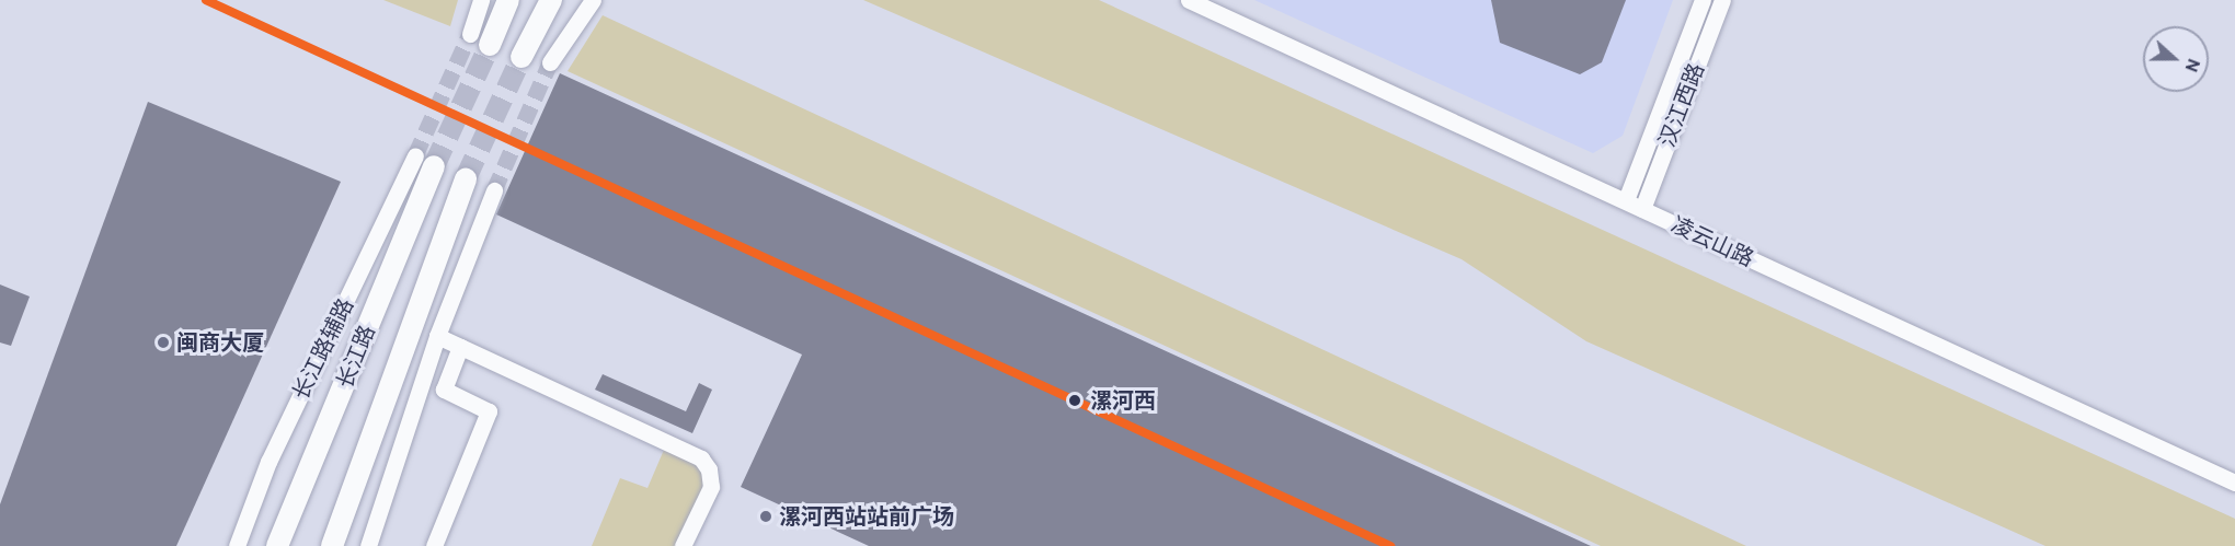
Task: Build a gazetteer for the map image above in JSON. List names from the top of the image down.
{
  "streets": {
    "main road": ["长江路"],
    "street": ["汉江西路", "凌云山路", "长江路辅路"]
  },
  "crossings": [
    ["汉江西路", "凌云山路"]
  ],
  "places": ["闽商大厦", "漯河西", "漯河西站站前广场"],
  "north": "right"
}
